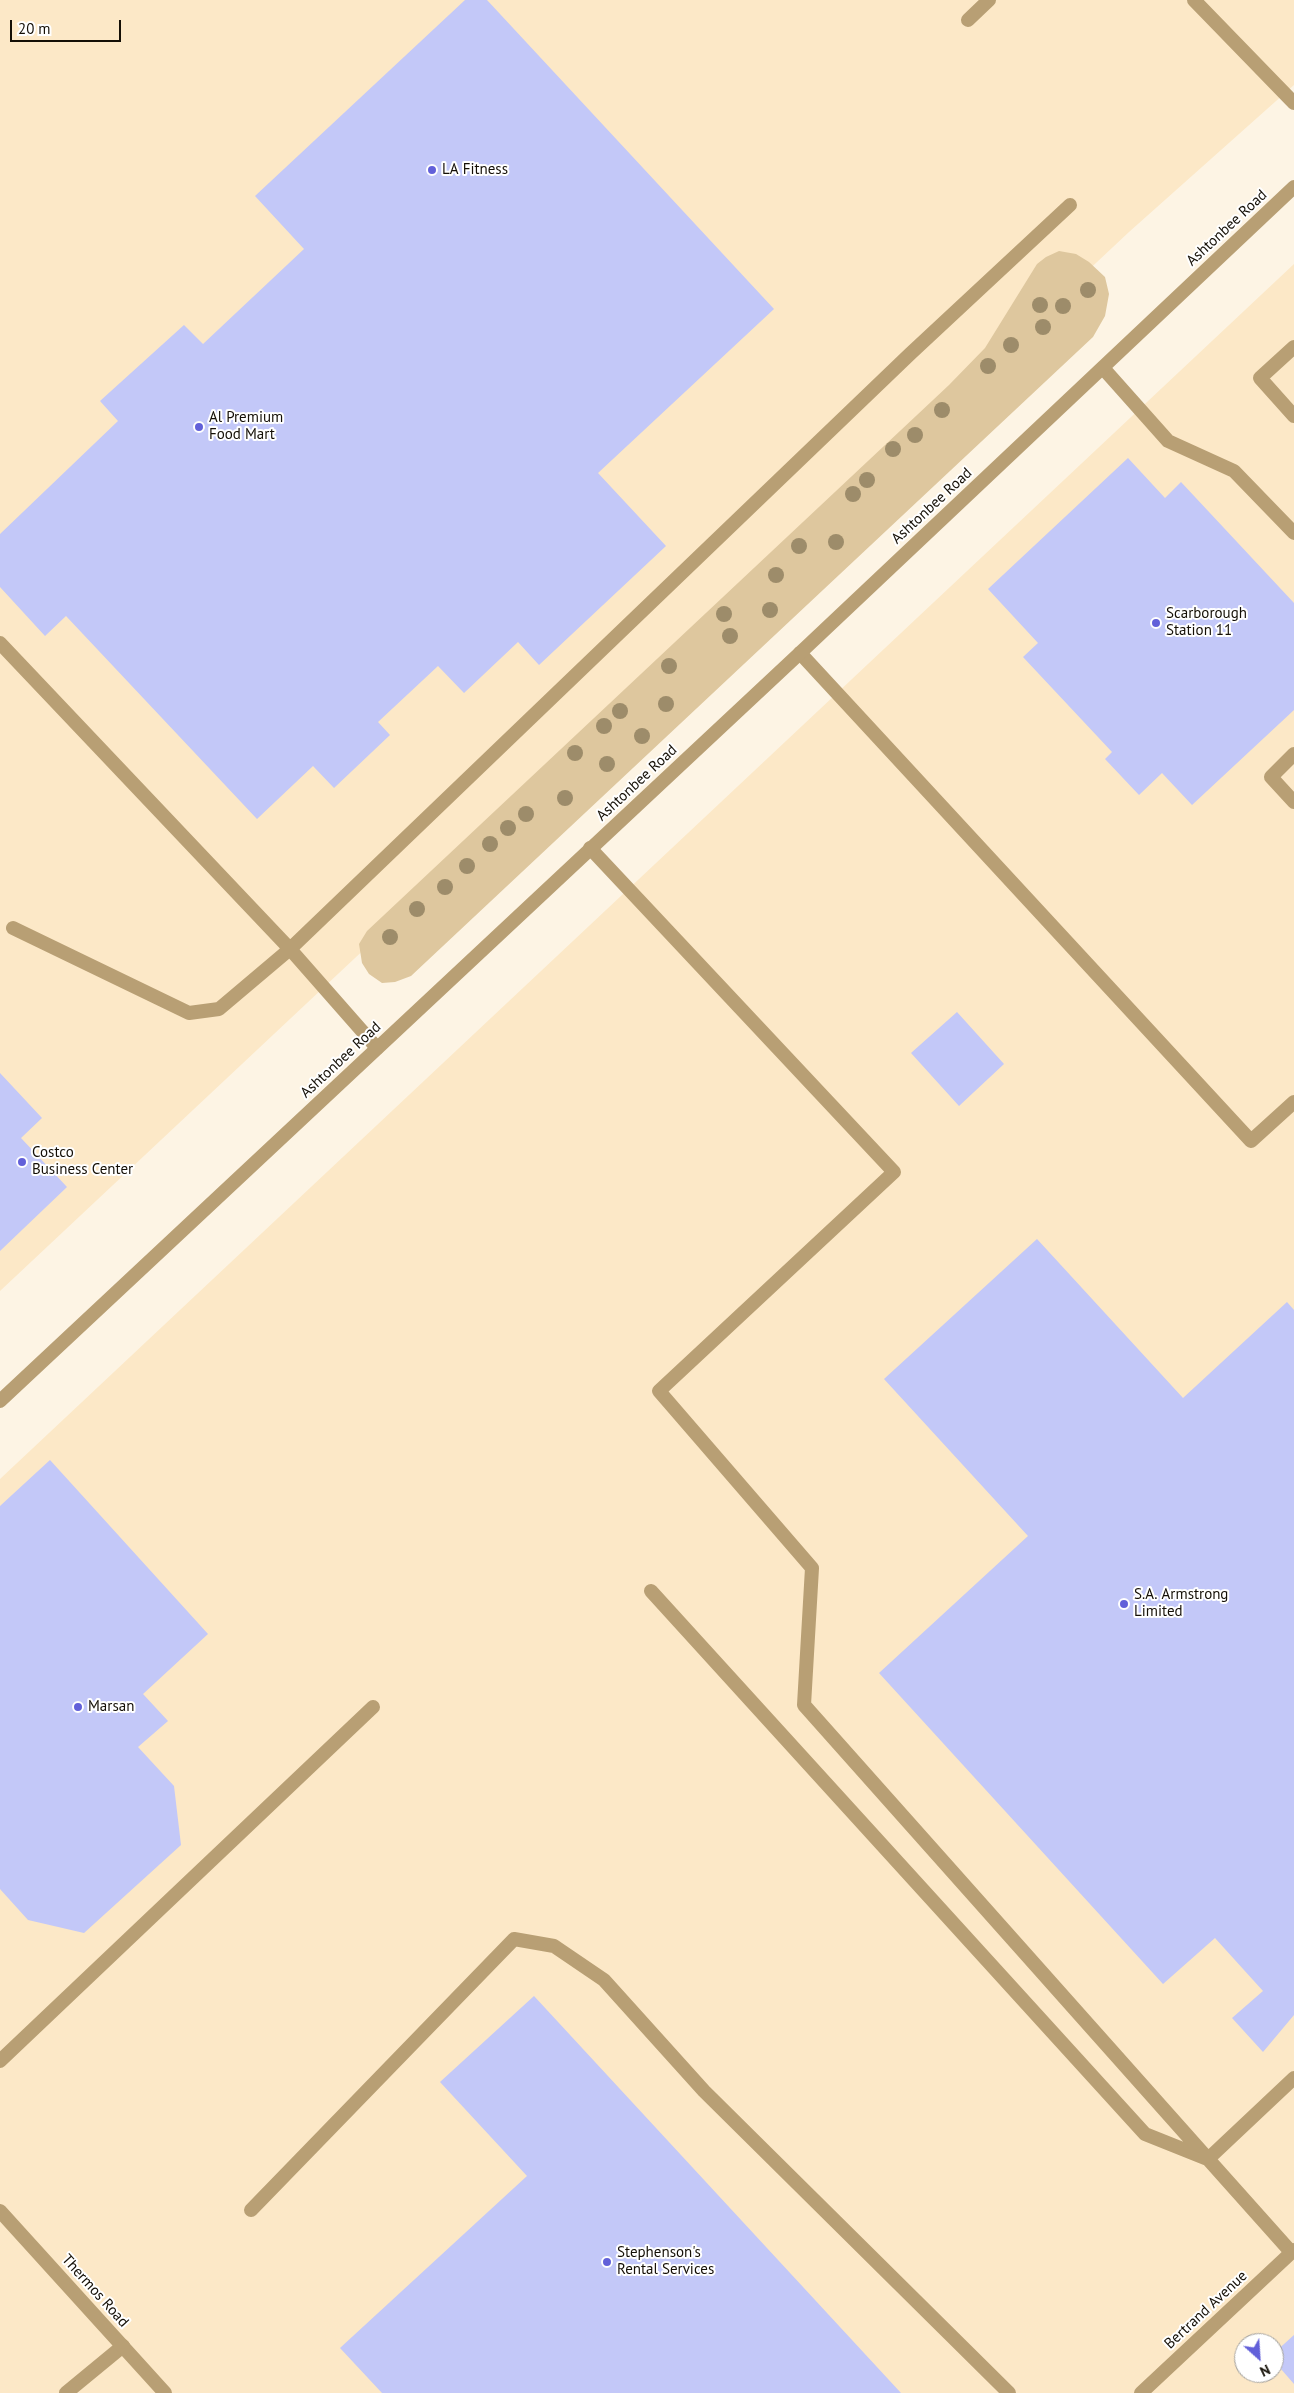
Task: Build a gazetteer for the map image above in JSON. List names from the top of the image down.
{
  "streets": {
    "street": ["Ashtonbee Road", "Thermos Road", "Bertrand Avenue"]
  },
  "places": [
    "LA Fitness",
    "Al Premium Food Mart",
    "Scarborough Station 11",
    "Costco Business Center",
    "S.A. Armstrong Limited",
    "Marsan",
    "Stephenson's Rental Services"
  ],
  "scale_bar": "20 m",
  "north": "bottom right"
}
